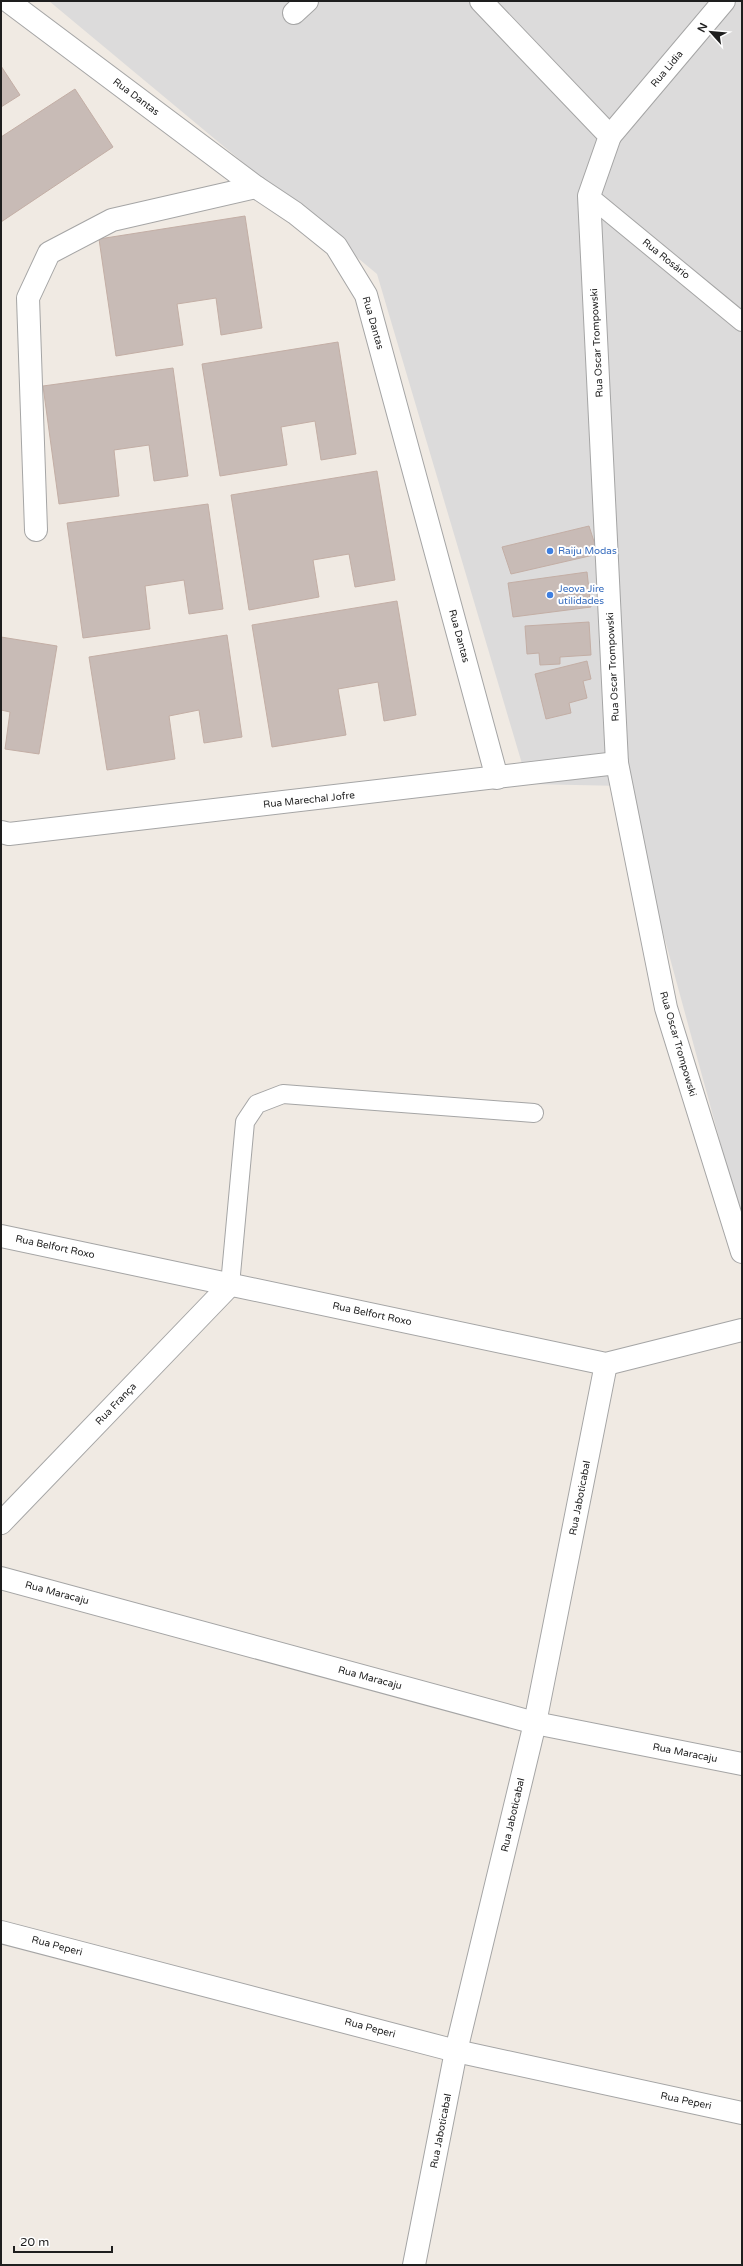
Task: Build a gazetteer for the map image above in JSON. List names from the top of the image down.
{
  "streets": {
    "street": [
      "Rua Lidia",
      "Rua Dantas",
      "Rua Oscar Trompowski",
      "Rua Marechal Jofre",
      "Rua Belfort Roxo",
      "Rua França",
      "Rua Jaboticabal",
      "Rua Maracaju",
      "Rua Peperi"
    ],
    "lane": ["Rua Rosário"]
  },
  "crossings": [
    ["Rua Lidia", "Rua Oscar Trompowski"],
    ["Rua Dantas", "Rua Marechal Jofre"],
    ["Rua Rosário", "Rua Oscar Trompowski"],
    ["Rua Oscar Trompowski", "Rua Marechal Jofre"],
    ["Rua Belfort Roxo", "Rua França"],
    ["Rua Belfort Roxo", "Rua Jaboticabal"],
    ["Rua Jaboticabal", "Rua Maracaju"],
    ["Rua Jaboticabal", "Rua Peperi"]
  ],
  "places": ["Raiju Modas", "Jeova Jire utilidades"],
  "scale_bar": "20 m",
  "north": "top left"
}
